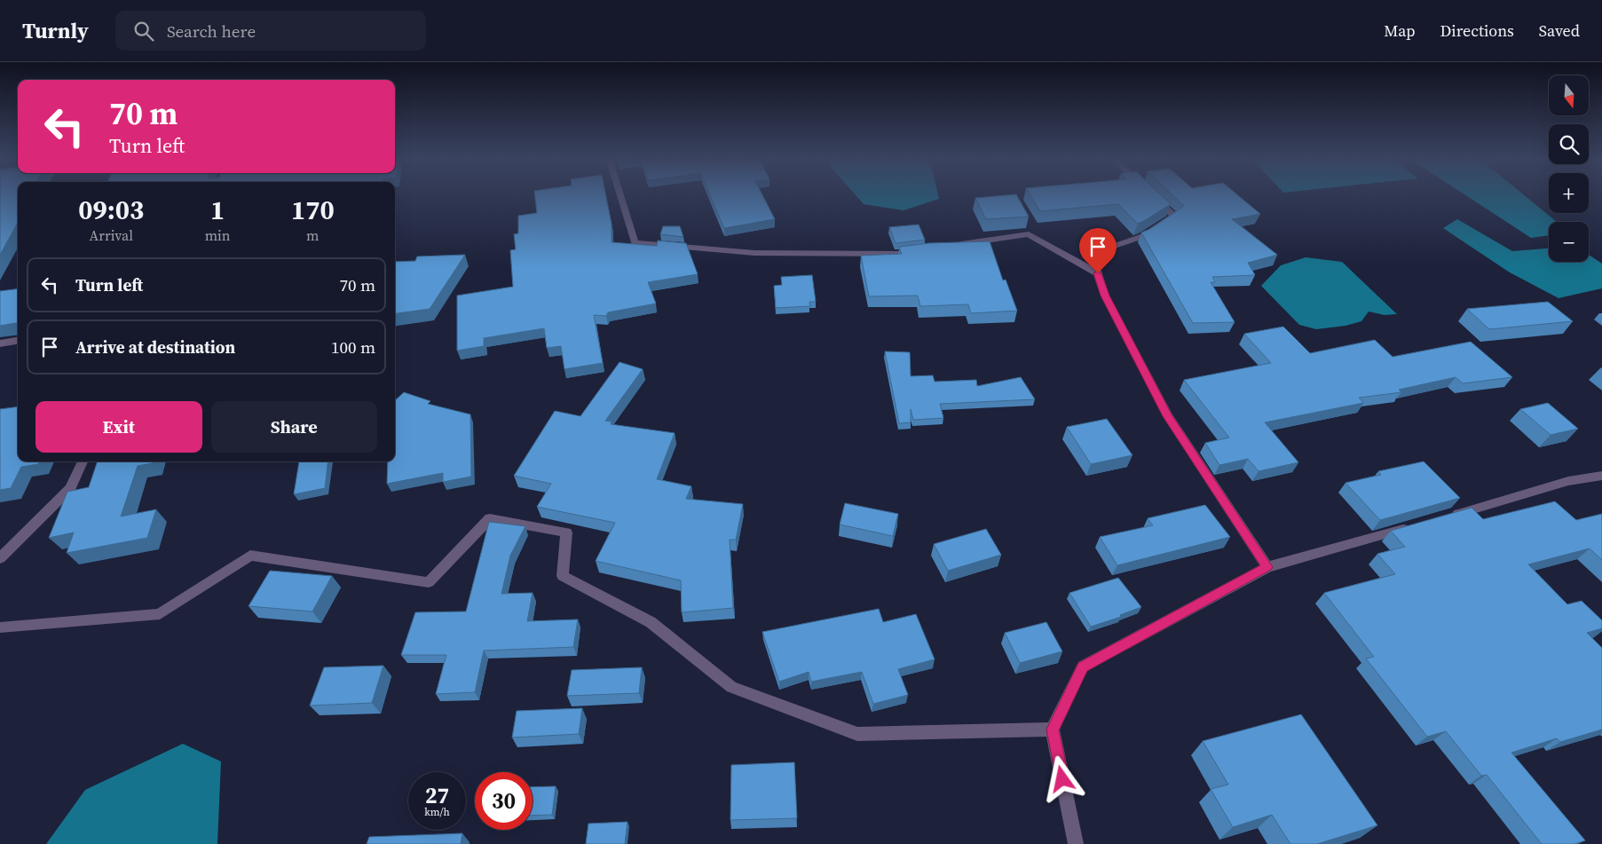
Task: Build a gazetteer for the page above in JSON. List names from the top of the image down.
{
  "north": "bottom",
  "page": {
    "header": "Turnly",
    "search": "Search here",
    "nav": ["Map", "Directions", "Saved"],
    "map_buttons": ["+", "−"],
    "turn": ["70 m", "Turn left"],
    "eta": [
      "09:03",
      "Arrival",
      "1",
      "min",
      "170",
      "m"
    ],
    "list": [
      {
        "name": "Turn left",
        "value": "70 m"
      },
      {
        "name": "Arrive at destination",
        "value": "100 m"
      }
    ],
    "buttons": ["Exit", "Share"],
    "speed": "27 km/h",
    "limit": "30"
  }
}
